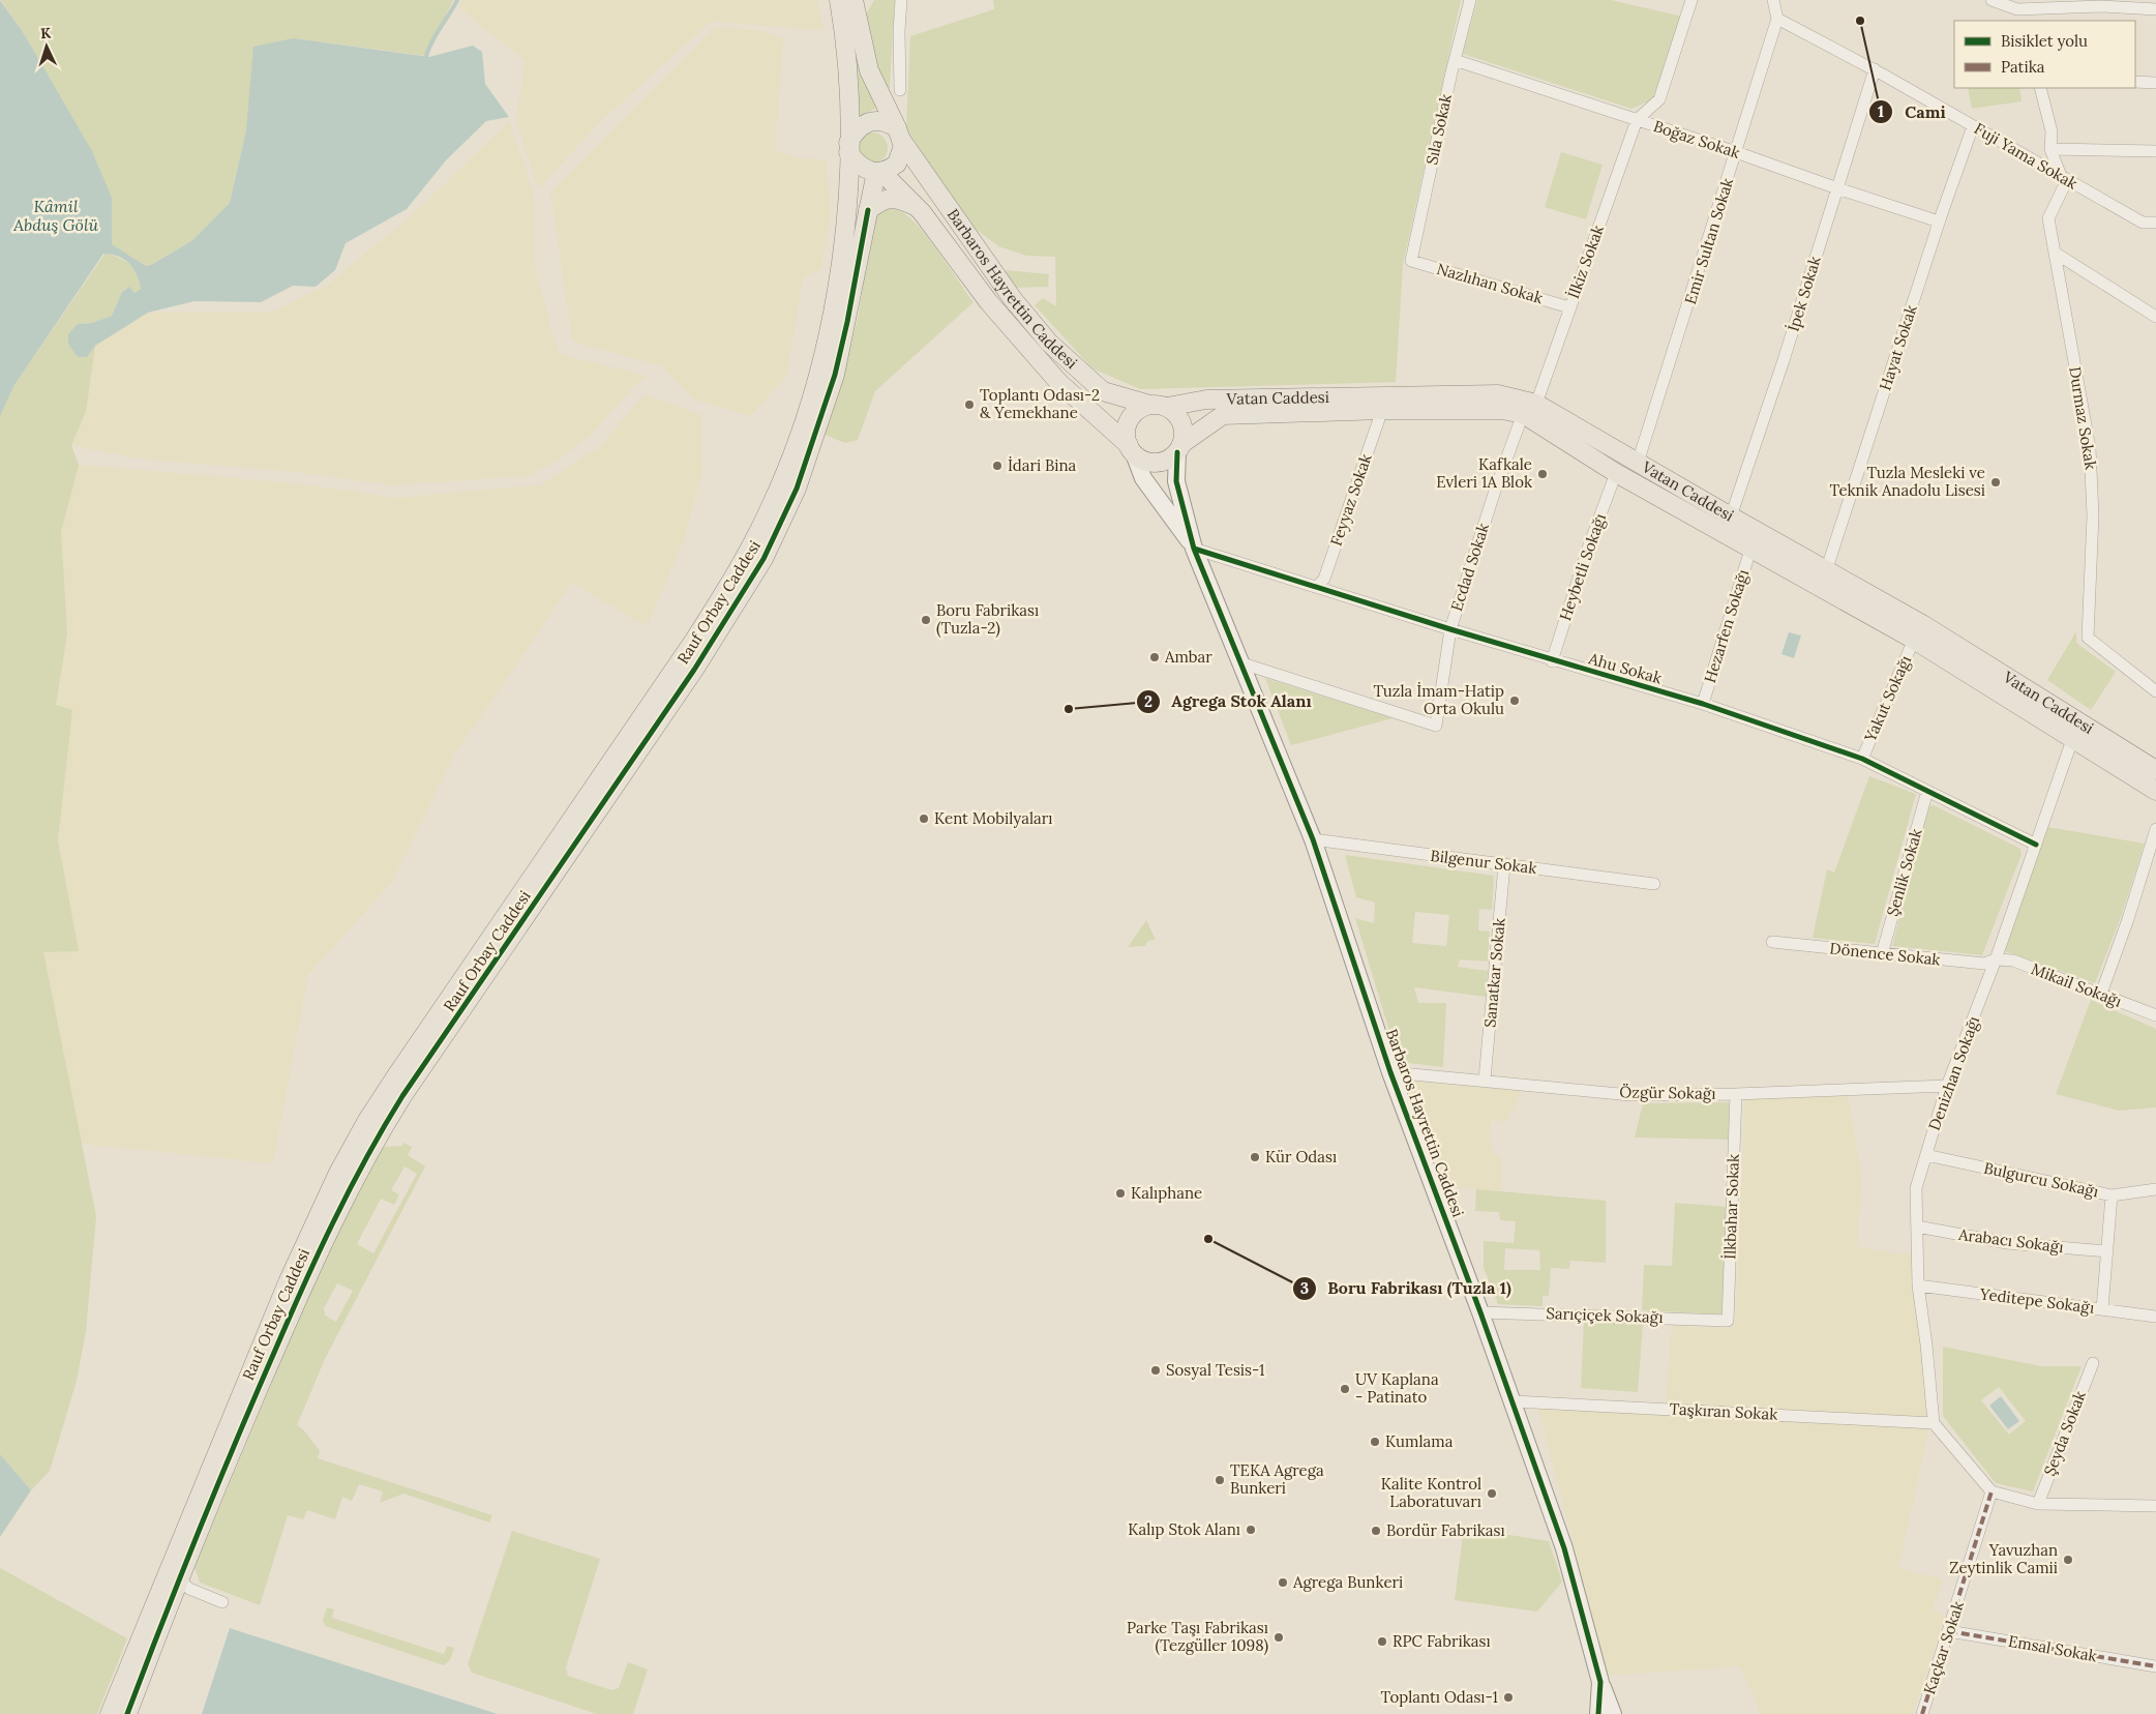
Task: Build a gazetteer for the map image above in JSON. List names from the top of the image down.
{
  "streets": {
    "main road": ["Barbaros Hayrettin Caddesi", "Vatan Caddesi", "Rauf Orbay Caddesi"],
    "street": [
      "Sıla Sokak",
      "Boğaz Sokak",
      "Fuji Yama Sokak",
      "Emir Sultan Sokak",
      "İlkiz Sokak",
      "Nazlıhan Sokak",
      "İpek Sokak",
      "Hayat Sokak",
      "Durmaz Sokak",
      "Feyyaz Sokak",
      "Ecdad Sokak",
      "Heybetli Sokağı",
      "Hezarfen Sokağı",
      "Ahu Sokak",
      "Yakut Sokağı",
      "Bilgenur Sokak",
      "Şenlik Sokak",
      "Dönence Sokak",
      "Sanatkar Sokak",
      "Mikail Sokağı",
      "Denizhan Sokağı",
      "Özgür Sokağı",
      "Bulgurcu Sokağı",
      "İlkbahar Sokak",
      "Arabacı Sokağı",
      "Yeditepe Sokağı",
      "Sarıçiçek Sokağı",
      "Taşkıran Sokak",
      "Şeyda Sokak",
      "Kaçkar Sokak",
      "Emsal Sokak"
    ]
  },
  "crossings": [
    ["Sıla Sokak", "Boğaz Sokak"],
    ["Sıla Sokak", "Nazlıhan Sokak"],
    ["Boğaz Sokak", "Emir Sultan Sokak"],
    ["Boğaz Sokak", "İlkiz Sokak"],
    ["Boğaz Sokak", "İpek Sokak"],
    ["Boğaz Sokak", "Hayat Sokak"],
    ["Fuji Yama Sokak", "Emir Sultan Sokak"],
    ["Fuji Yama Sokak", "İpek Sokak"],
    ["Fuji Yama Sokak", "Hayat Sokak"],
    ["Fuji Yama Sokak", "Durmaz Sokak"],
    ["Emir Sultan Sokak", "Vatan Caddesi"],
    ["İlkiz Sokak", "Nazlıhan Sokak"],
    ["İlkiz Sokak", "Vatan Caddesi"],
    ["İlkiz Sokak", "Ecdad Sokak"],
    ["Barbaros Hayrettin Caddesi", "Vatan Caddesi"],
    ["Barbaros Hayrettin Caddesi", "Ecdad Sokak"],
    ["Barbaros Hayrettin Caddesi", "Rauf Orbay Caddesi"],
    ["Barbaros Hayrettin Caddesi", "Ahu Sokak"],
    ["Barbaros Hayrettin Caddesi", "Bilgenur Sokak"],
    ["Barbaros Hayrettin Caddesi", "Özgür Sokağı"],
    ["Barbaros Hayrettin Caddesi", "Sarıçiçek Sokağı"],
    ["Barbaros Hayrettin Caddesi", "Taşkıran Sokak"],
    ["İpek Sokak", "Vatan Caddesi"],
    ["Hayat Sokak", "Vatan Caddesi"],
    ["Vatan Caddesi", "Feyyaz Sokak"],
    ["Vatan Caddesi", "Ecdad Sokak"],
    ["Vatan Caddesi", "Heybetli Sokağı"],
    ["Vatan Caddesi", "Hezarfen Sokağı"],
    ["Vatan Caddesi", "Yakut Sokağı"],
    ["Vatan Caddesi", "Denizhan Sokağı"],
    ["Feyyaz Sokak", "Ahu Sokak"],
    ["Ecdad Sokak", "Ahu Sokak"],
    ["Heybetli Sokağı", "Ahu Sokak"],
    ["Hezarfen Sokağı", "Ahu Sokak"],
    ["Ahu Sokak", "Yakut Sokağı"],
    ["Ahu Sokak", "Şenlik Sokak"],
    ["Ahu Sokak", "Denizhan Sokağı"],
    ["Bilgenur Sokak", "Sanatkar Sokak"],
    ["Şenlik Sokak", "Dönence Sokak"],
    ["Dönence Sokak", "Mikail Sokağı"],
    ["Dönence Sokak", "Denizhan Sokağı"],
    ["Sanatkar Sokak", "Özgür Sokağı"],
    ["Mikail Sokağı", "Denizhan Sokağı"],
    ["Denizhan Sokağı", "Özgür Sokağı"],
    ["Denizhan Sokağı", "Bulgurcu Sokağı"],
    ["Denizhan Sokağı", "Arabacı Sokağı"],
    ["Denizhan Sokağı", "Yeditepe Sokağı"],
    ["Denizhan Sokağı", "Taşkıran Sokak"],
    ["Özgür Sokağı", "İlkbahar Sokak"],
    ["İlkbahar Sokak", "Sarıçiçek Sokağı"],
    ["Kaçkar Sokak", "Emsal Sokak"]
  ],
  "water": ["Kâmil Abduş Gölü"],
  "places": [
    "Cami",
    "Toplantı Odası-2 & Yemekhane",
    "İdari Bina",
    "Kafkale Evleri 1A Blok",
    "Tuzla Mesleki ve Teknik Anadolu Lisesi",
    "Boru Fabrikası (Tuzla-2)",
    "Ambar",
    "Tuzla İmam-Hatip Orta Okulu",
    "Agrega Stok Alanı",
    "Kent Mobilyaları",
    "Kür Odası",
    "Kalıphane",
    "Boru Fabrikası (Tuzla 1)",
    "Sosyal Tesis-1",
    "UV Kaplana - Patinato",
    "Kumlama",
    "TEKA Agrega Bunkeri",
    "Kalite Kontrol Laboratuvarı",
    "Kalıp Stok Alanı",
    "Bordür Fabrikası",
    "Yavuzhan Zeytinlik Camii",
    "Agrega Bunkeri",
    "Parke Taşı Fabrikası (Tezgüller 1098)",
    "RPC Fabrikası",
    "Toplantı Odası-1"
  ],
  "legend": ["Bisiklet yolu", "Patika"],
  "north": "top"
}
